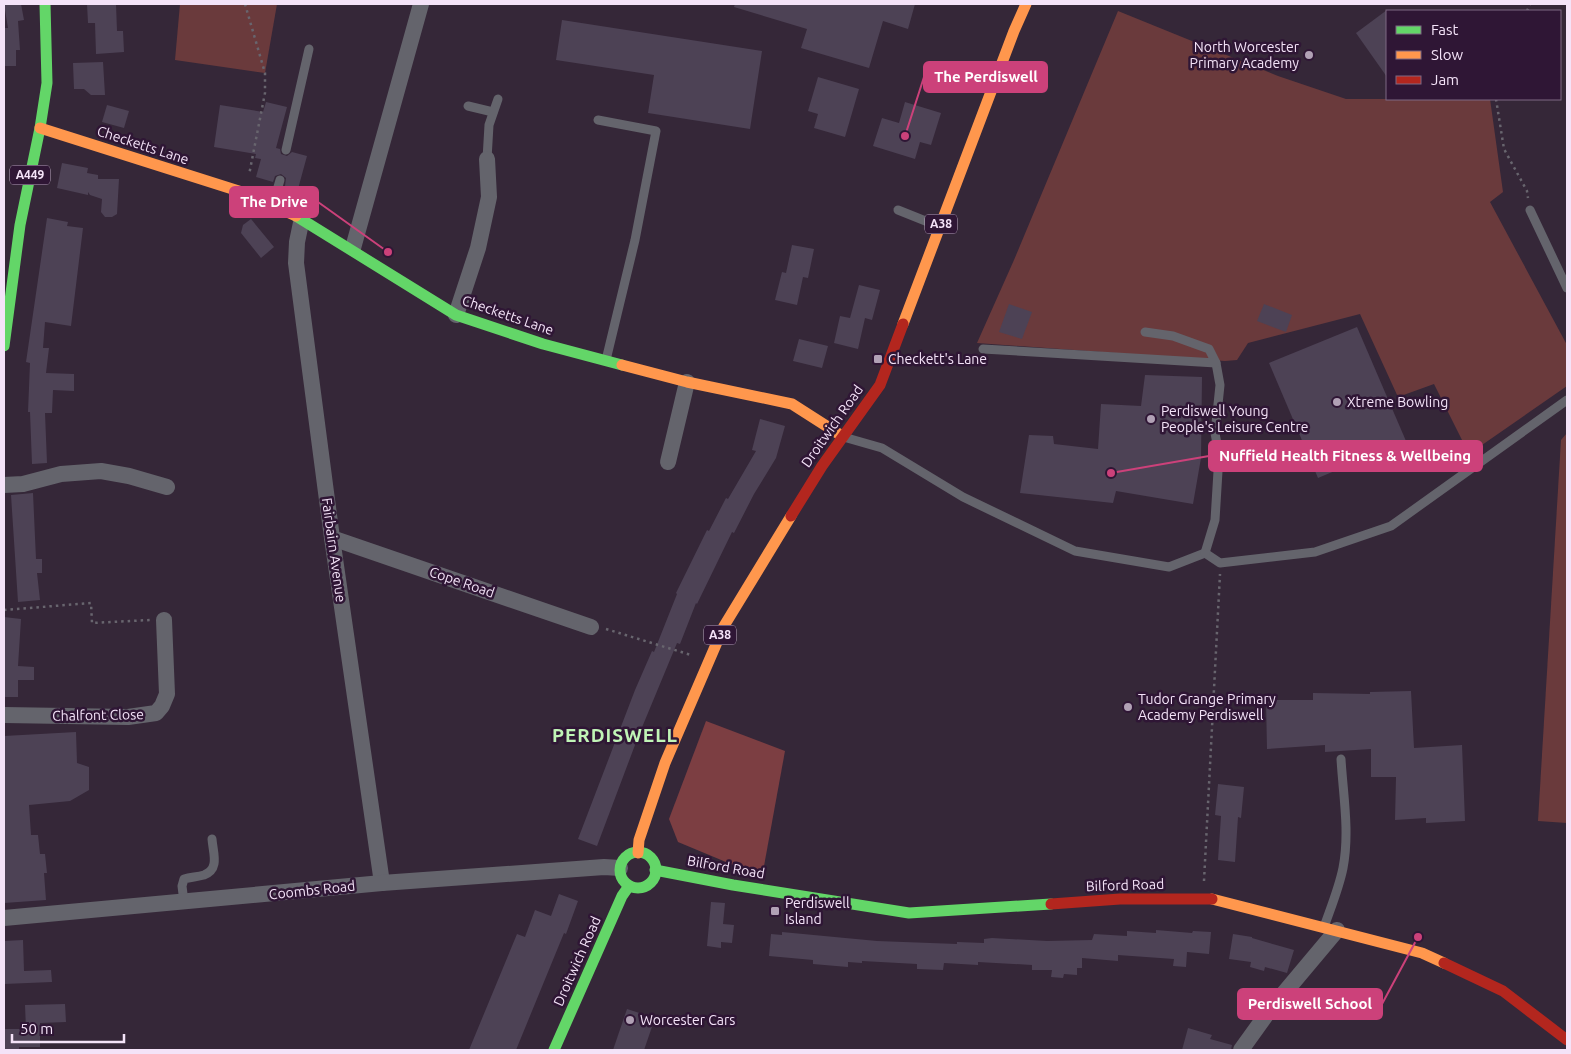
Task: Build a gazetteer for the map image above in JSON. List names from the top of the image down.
{
  "streets": {
    "main road": [
      "Checketts Lane",
      "A449",
      "A38",
      "Droitwich Road",
      "Bilford Road"
    ],
    "street": [
      "Fairbairn Avenue",
      "Cope Road",
      "Chalfont Close",
      "Coombs Road"
    ]
  },
  "crossings": [
    ["Checketts Lane", "A449"],
    ["Checketts Lane", "Droitwich Road"],
    ["Checketts Lane", "Fairbairn Avenue"],
    ["Droitwich Road", "Bilford Road"],
    ["Droitwich Road", "Coombs Road"],
    ["Fairbairn Avenue", "Cope Road"],
    ["Fairbairn Avenue", "Coombs Road"],
    ["Bilford Road", "Coombs Road"]
  ],
  "districts": ["PERDISWELL"],
  "places": {
    "other": [
      "North Worcester Primary Academy",
      "The Perdiswell",
      "The Drive",
      "Xtreme Bowling",
      "Perdiswell Young People's Leisure Centre",
      "Nuffield Health Fitness & Wellbeing",
      "Tudor Grange Primary Academy Perdiswell",
      "Perdiswell School",
      "Worcester Cars"
    ],
    "transit": ["Checkett's Lane", "Perdiswell Island"]
  },
  "legend": ["Fast", "Slow", "Jam"],
  "scale_bar": "50 m"
}
